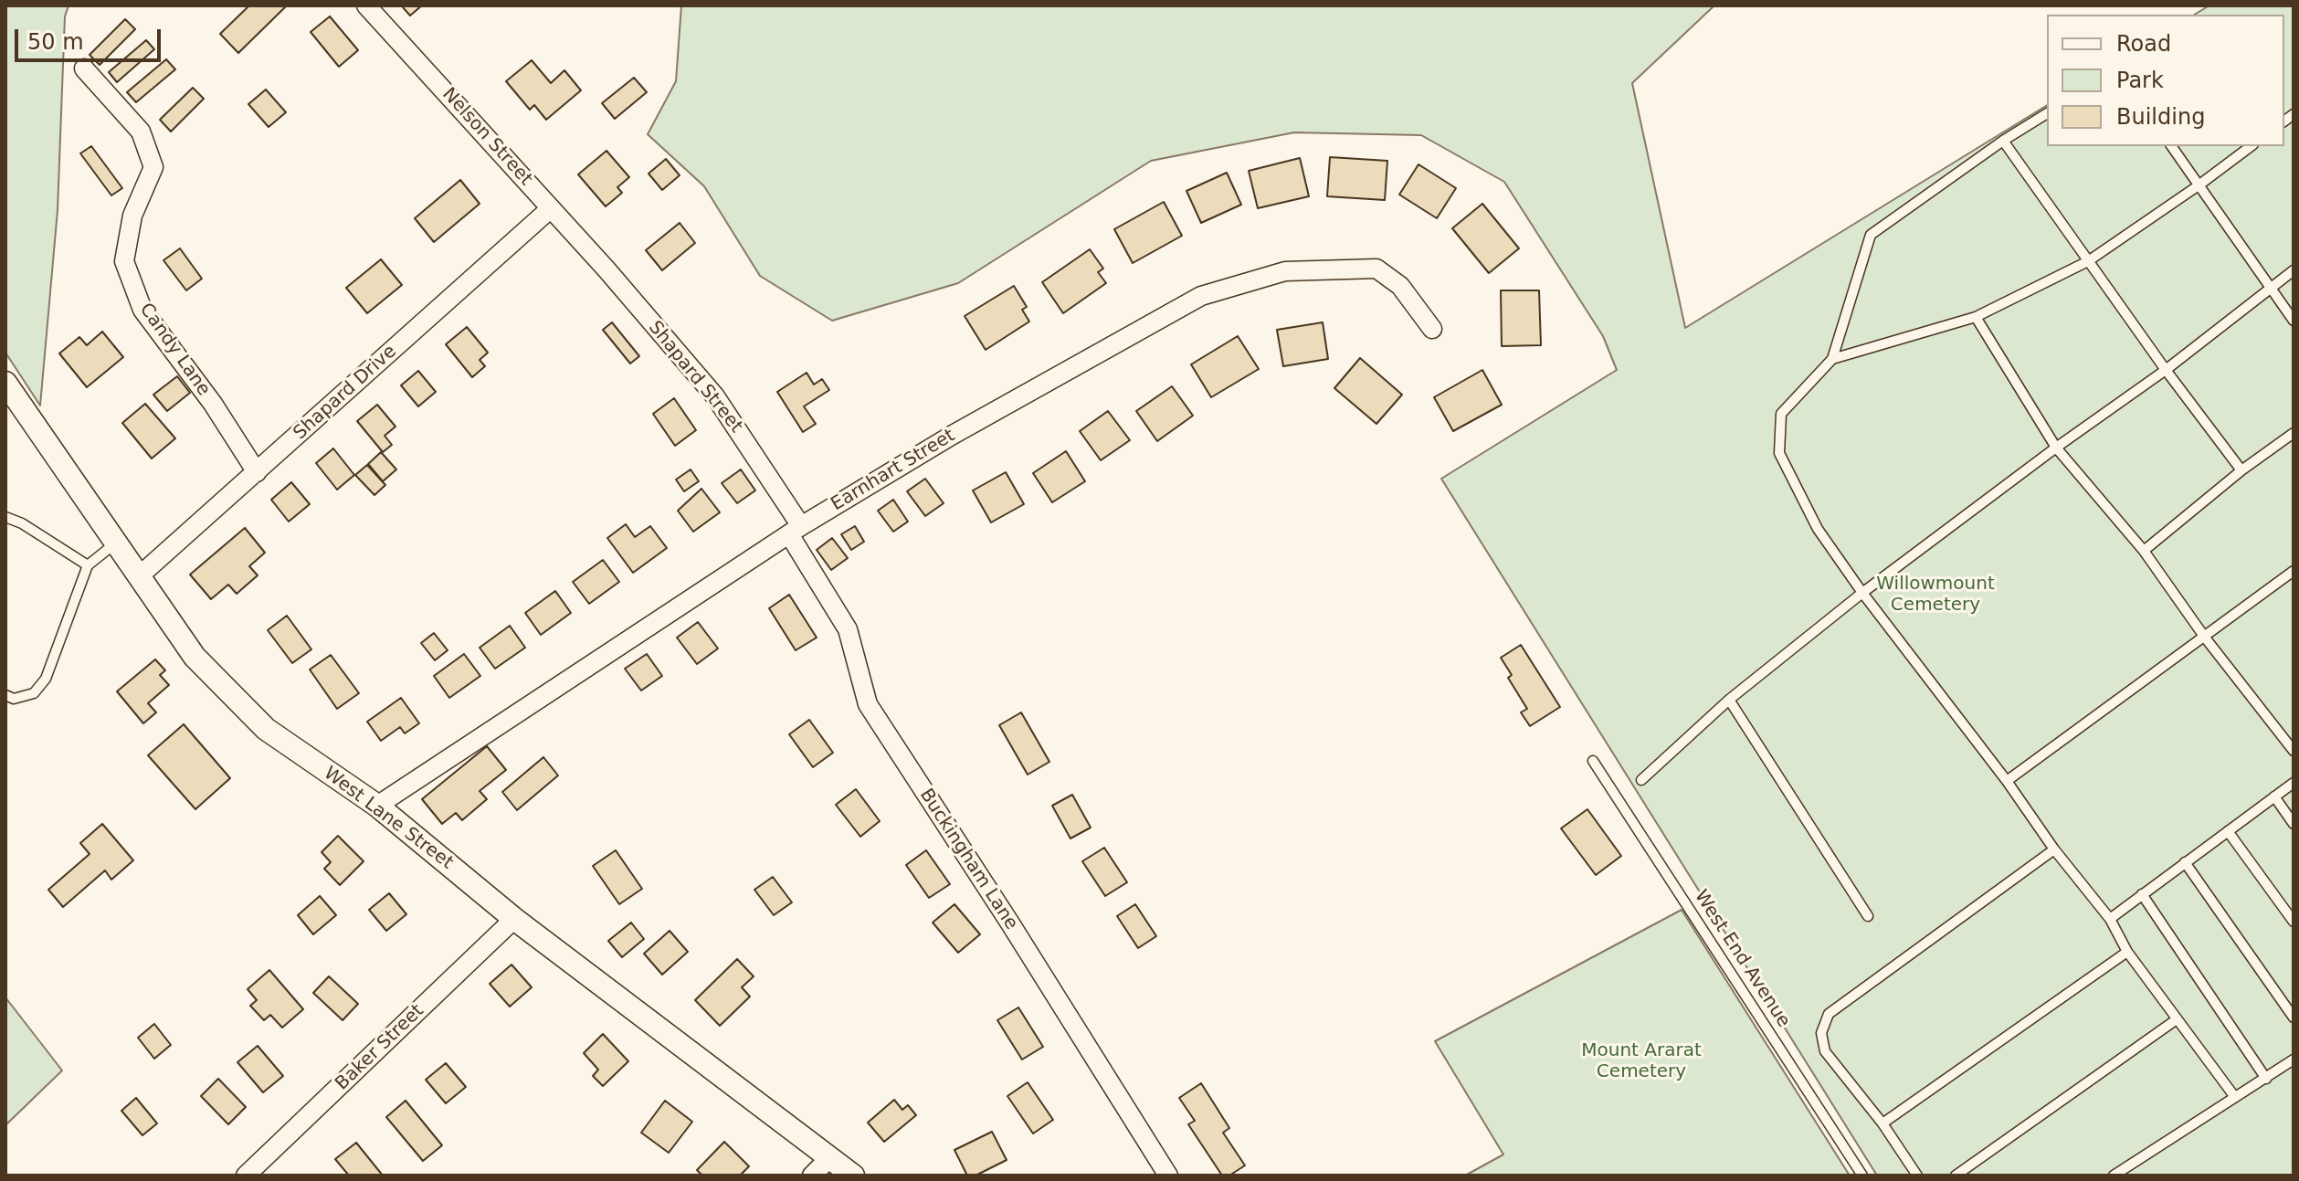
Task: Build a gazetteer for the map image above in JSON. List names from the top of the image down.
{
  "streets": {
    "street": [
      "Nelson Street",
      "Candy Lane",
      "Shapard Street",
      "Shapard Drive",
      "Earnhart Street",
      "West Lane Street",
      "Buckingham Lane",
      "Baker Street"
    ],
    "lane": ["West End Avenue"]
  },
  "crossings": [
    ["Nelson Street", "Shapard Street"],
    ["Nelson Street", "Shapard Drive"],
    ["Candy Lane", "Shapard Drive"],
    ["Shapard Street", "Earnhart Street"],
    ["Shapard Street", "Buckingham Lane"],
    ["Shapard Drive", "West Lane Street"],
    ["Earnhart Street", "West Lane Street"],
    ["Earnhart Street", "Buckingham Lane"],
    ["West Lane Street", "Baker Street"]
  ],
  "parks": ["Willowmount Cemetery", "Mount Ararat Cemetery"],
  "legend": ["Road", "Park", "Building"],
  "scale_bar": "50 m"
}
